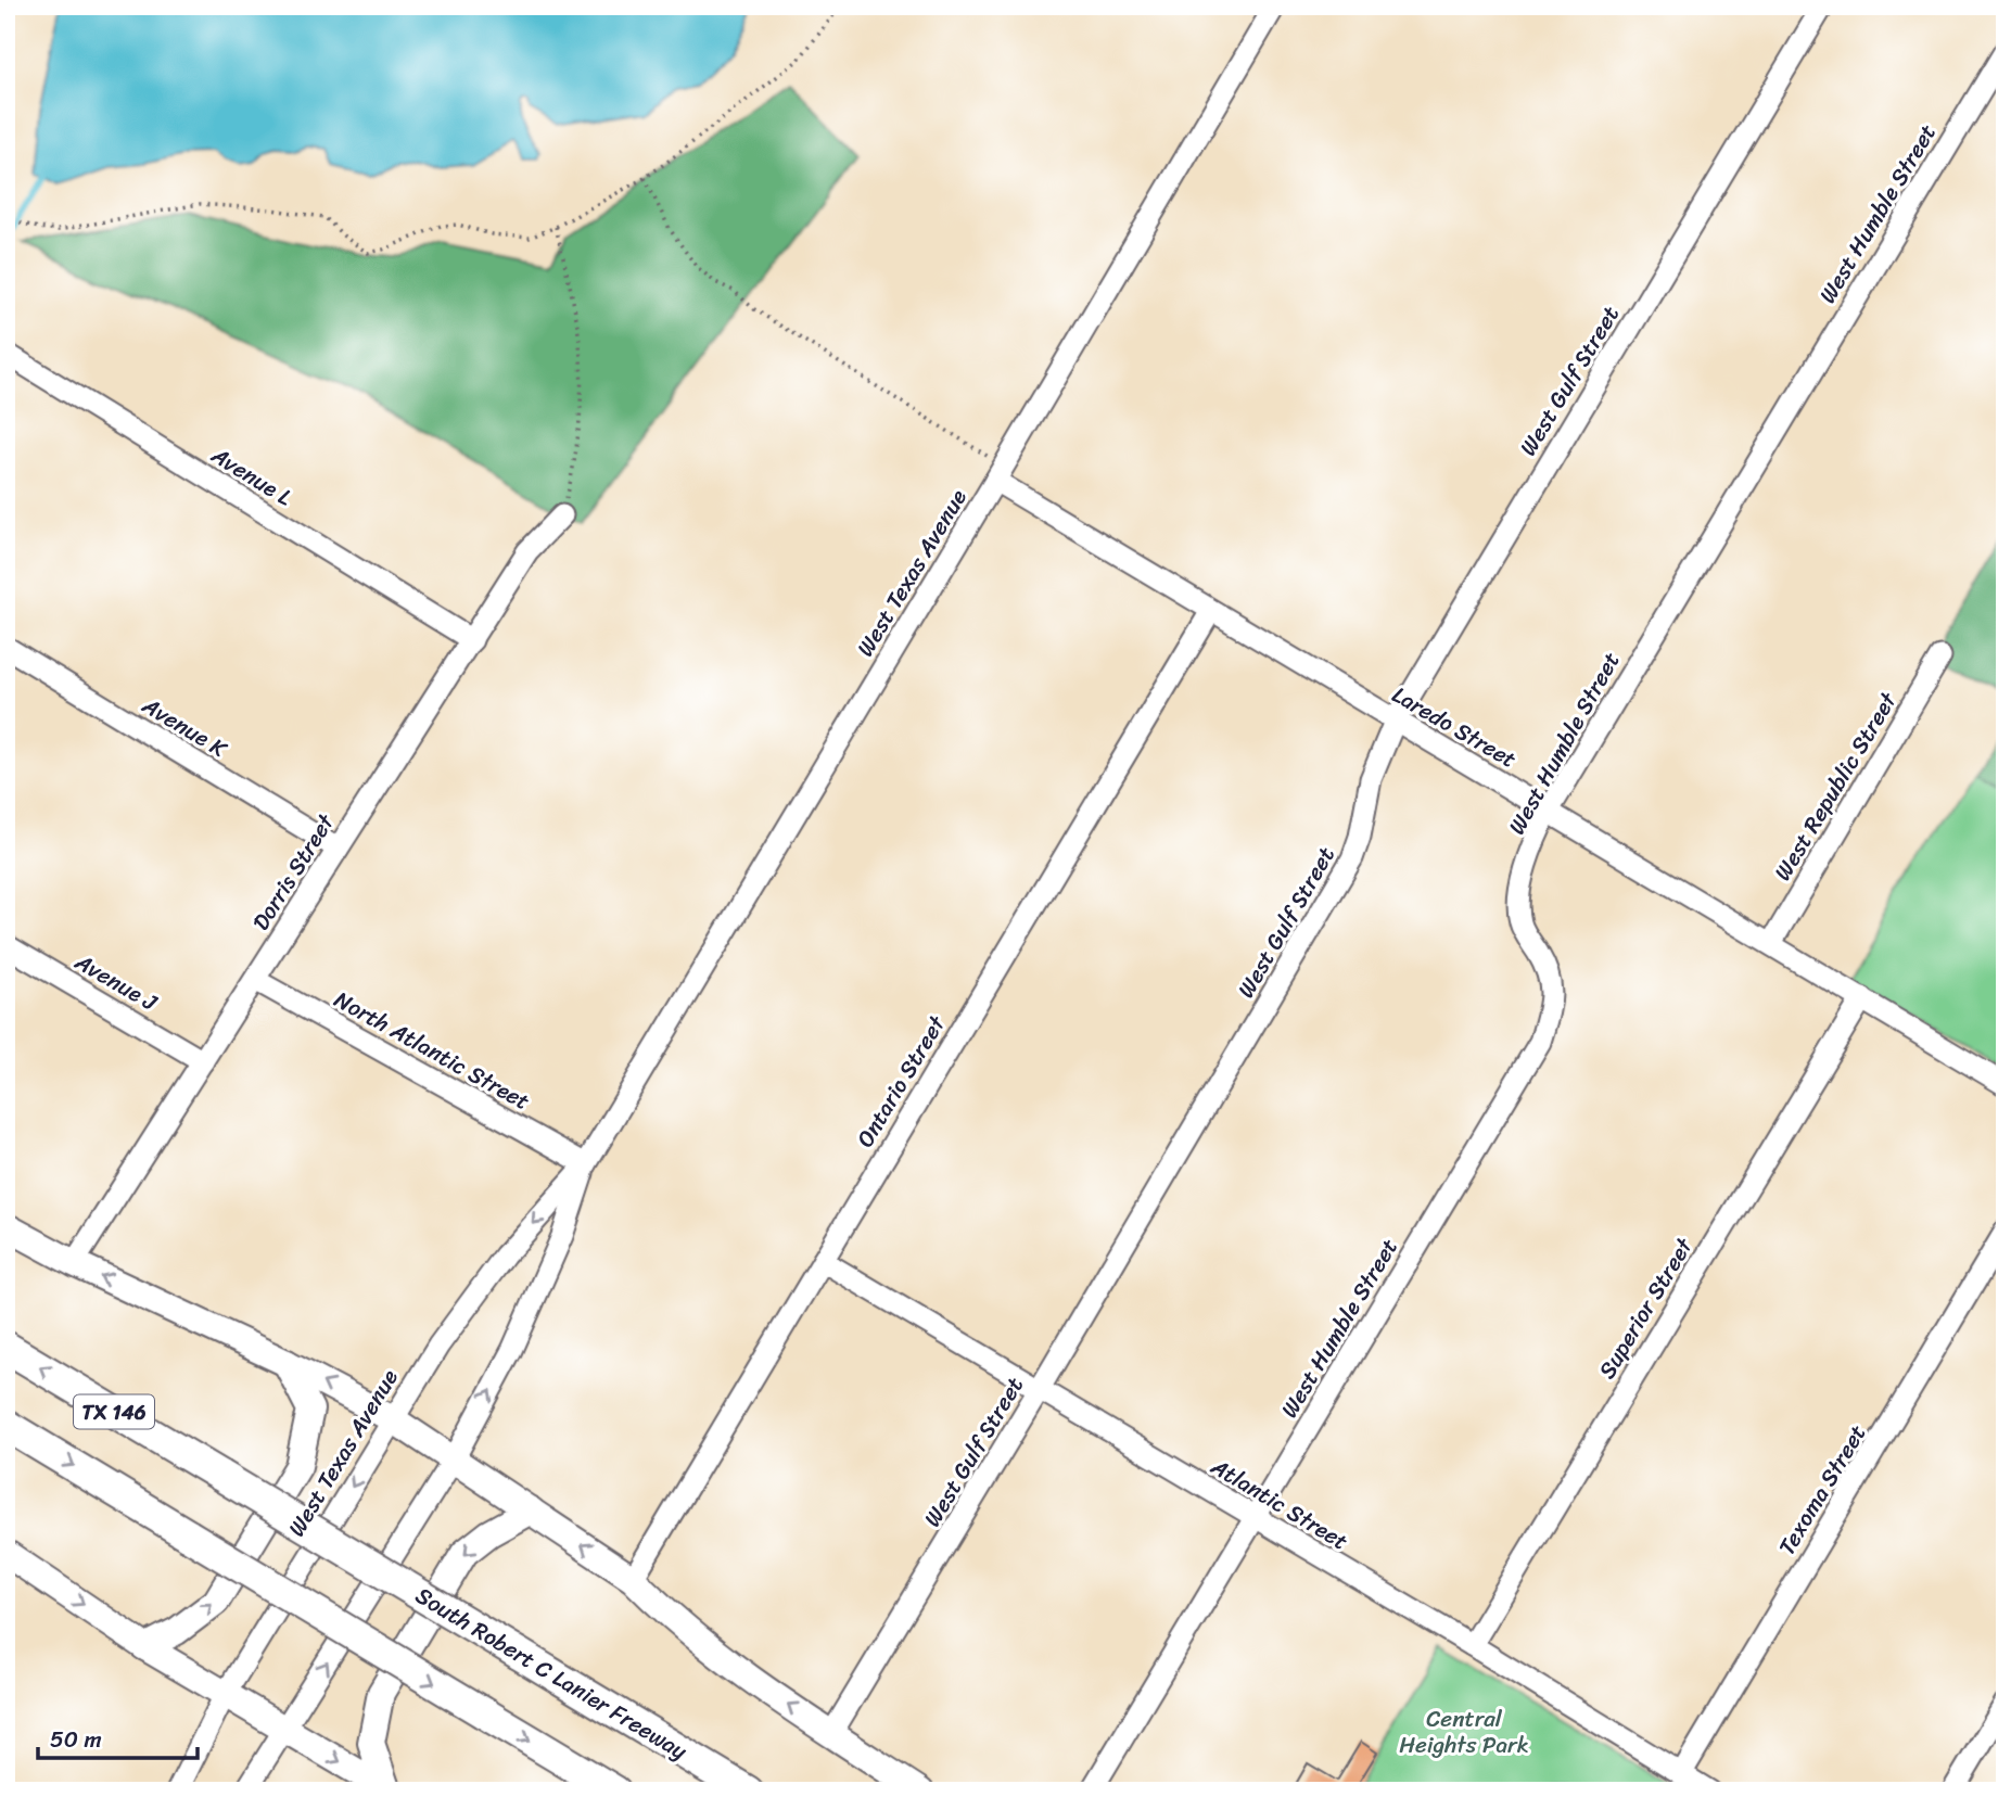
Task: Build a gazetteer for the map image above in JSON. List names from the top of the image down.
{
  "streets": {
    "highway": ["TX 146", "South Robert C Lanier Freeway"],
    "street": [
      "West Humble Street",
      "West Gulf Street",
      "Avenue L",
      "West Texas Avenue",
      "Avenue K",
      "Laredo Street",
      "West Republic Street",
      "Dorris Street",
      "Avenue J",
      "North Atlantic Street",
      "Ontario Street",
      "Superior Street",
      "Texoma Street",
      "Atlantic Street"
    ]
  },
  "crossings": [
    ["West Humble Street", "Laredo Street"],
    ["West Humble Street", "Atlantic Street"],
    ["West Gulf Street", "Laredo Street"],
    ["West Gulf Street", "Atlantic Street"],
    ["Avenue L", "Dorris Street"],
    ["West Texas Avenue", "Laredo Street"],
    ["West Texas Avenue", "North Atlantic Street"],
    ["Avenue K", "Dorris Street"],
    ["Laredo Street", "West Republic Street"],
    ["Laredo Street", "Ontario Street"],
    ["Laredo Street", "Superior Street"],
    ["Dorris Street", "Avenue J"],
    ["Dorris Street", "North Atlantic Street"],
    ["Ontario Street", "Atlantic Street"],
    ["Superior Street", "Atlantic Street"],
    ["Texoma Street", "Atlantic Street"]
  ],
  "parks": ["Central Heights Park"],
  "scale_bar": "50 m"
}
